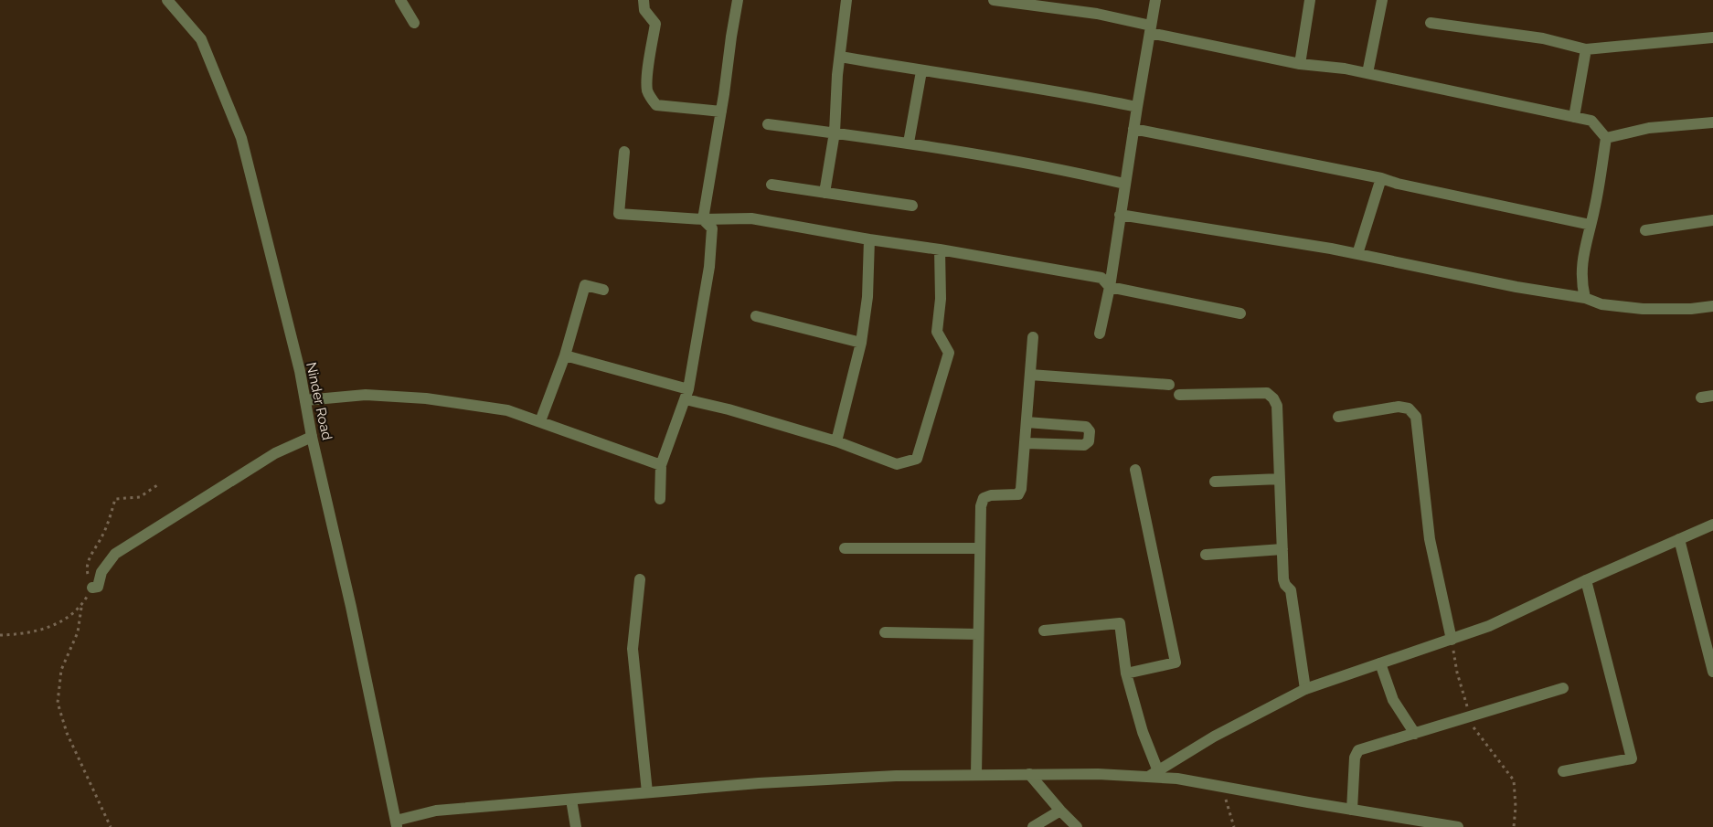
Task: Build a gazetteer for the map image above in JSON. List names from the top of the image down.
{
  "streets": {
    "street": ["Ninder Road"]
  }
}
